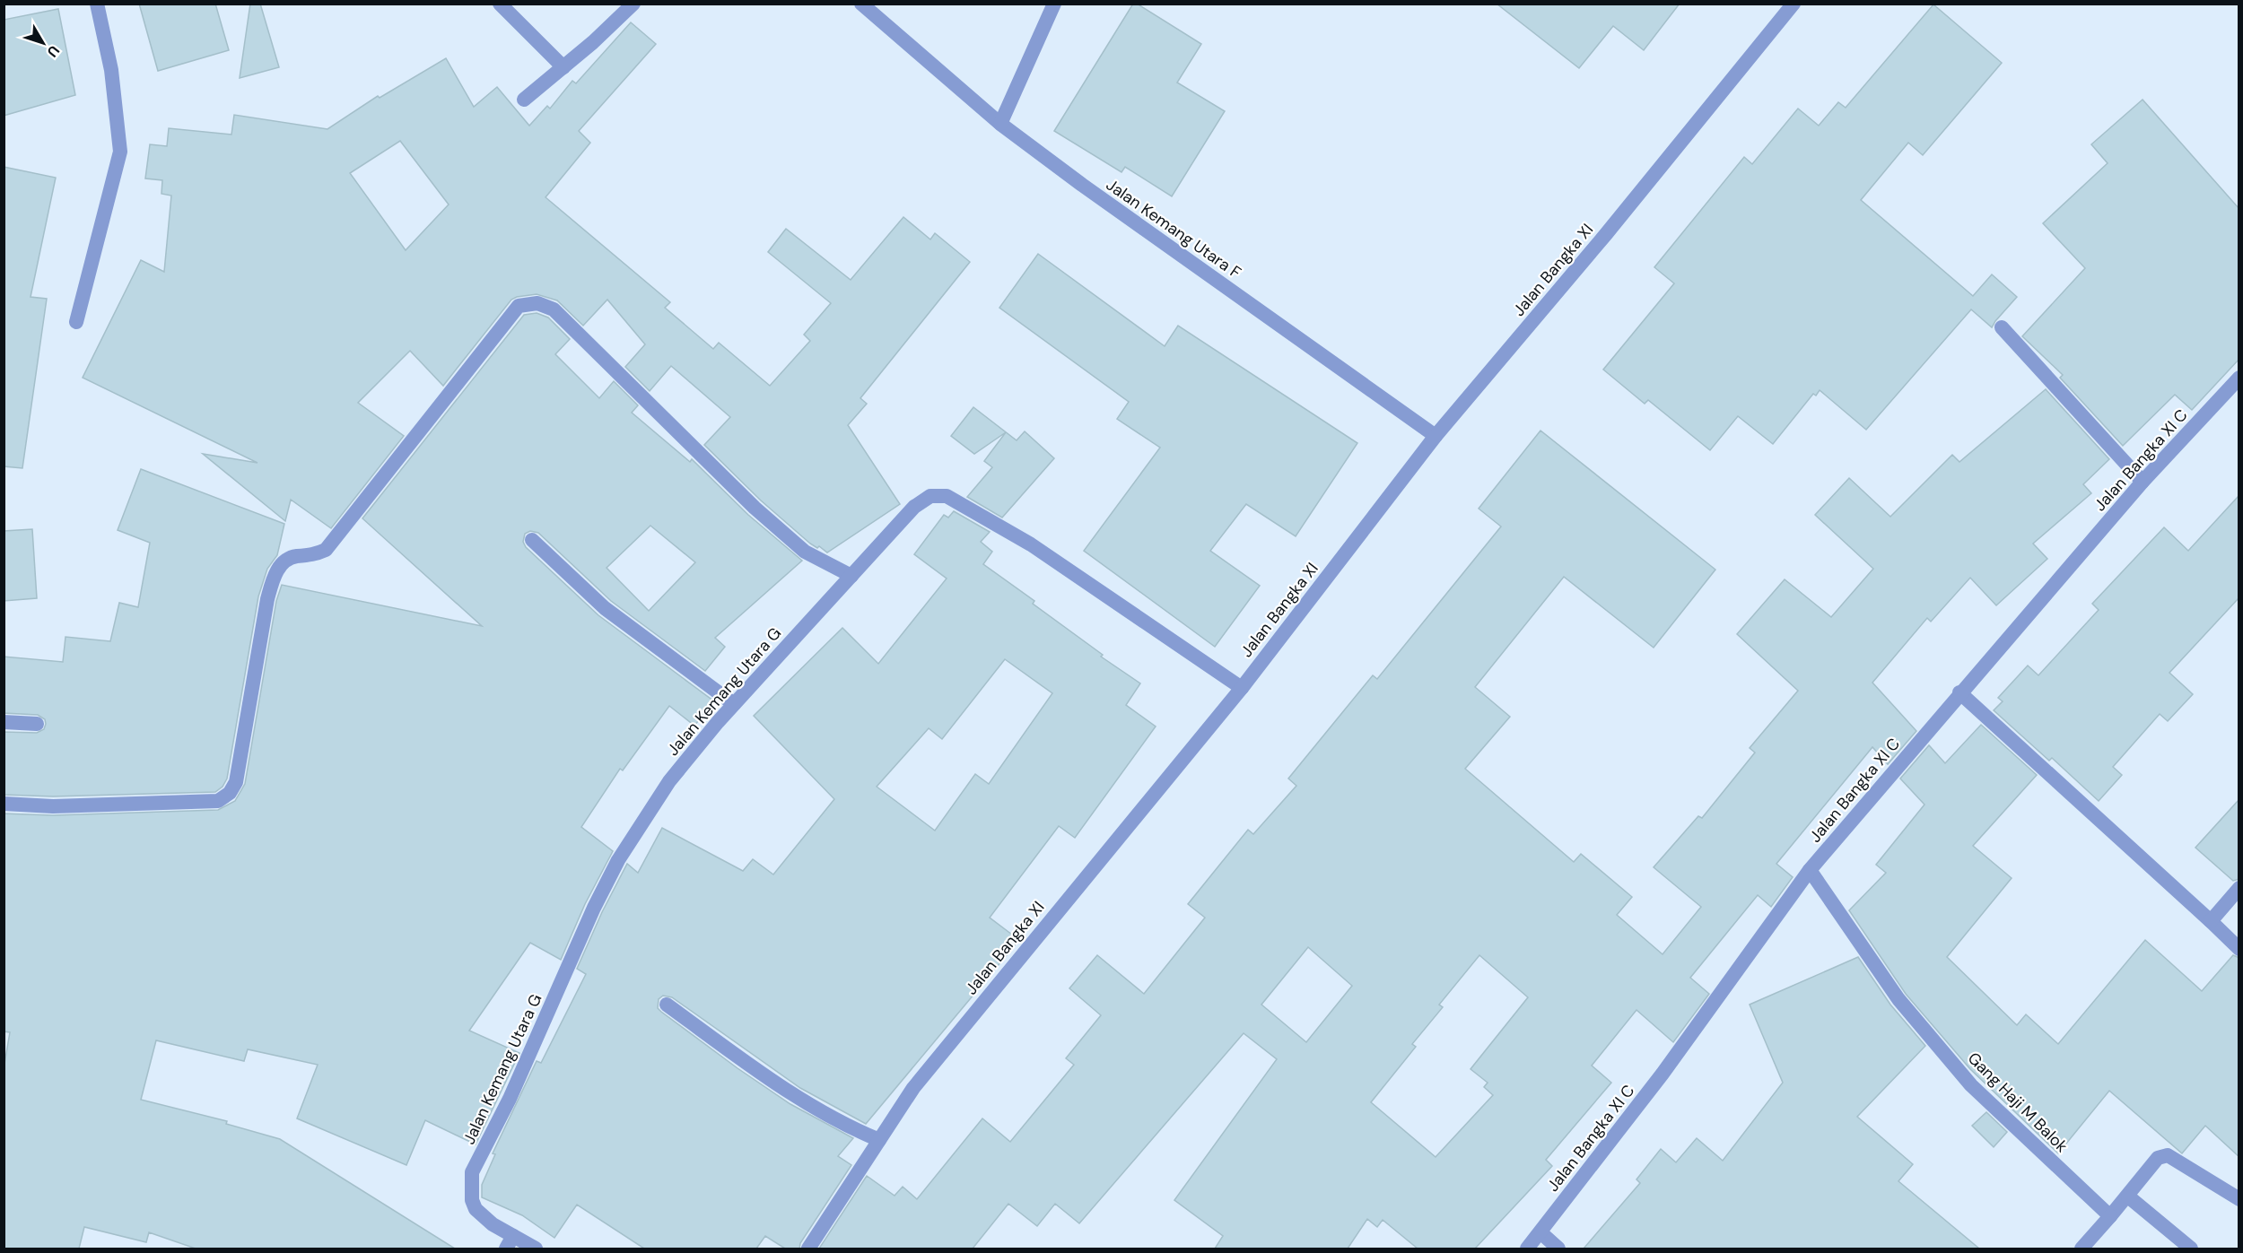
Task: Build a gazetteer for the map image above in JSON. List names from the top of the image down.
{
  "streets": {
    "street": [
      "Jalan Kemang Utara F",
      "Jalan Bangka XI",
      "Jalan Bangka XI C",
      "Jalan Kemang Utara G",
      "Gang Haji M Balok"
    ]
  },
  "crossings": [
    ["Jalan Kemang Utara F", "Jalan Bangka XI"],
    ["Jalan Bangka XI", "Jalan Kemang Utara G"],
    ["Jalan Bangka XI C", "Gang Haji M Balok"]
  ],
  "north": "bottom right"
}
